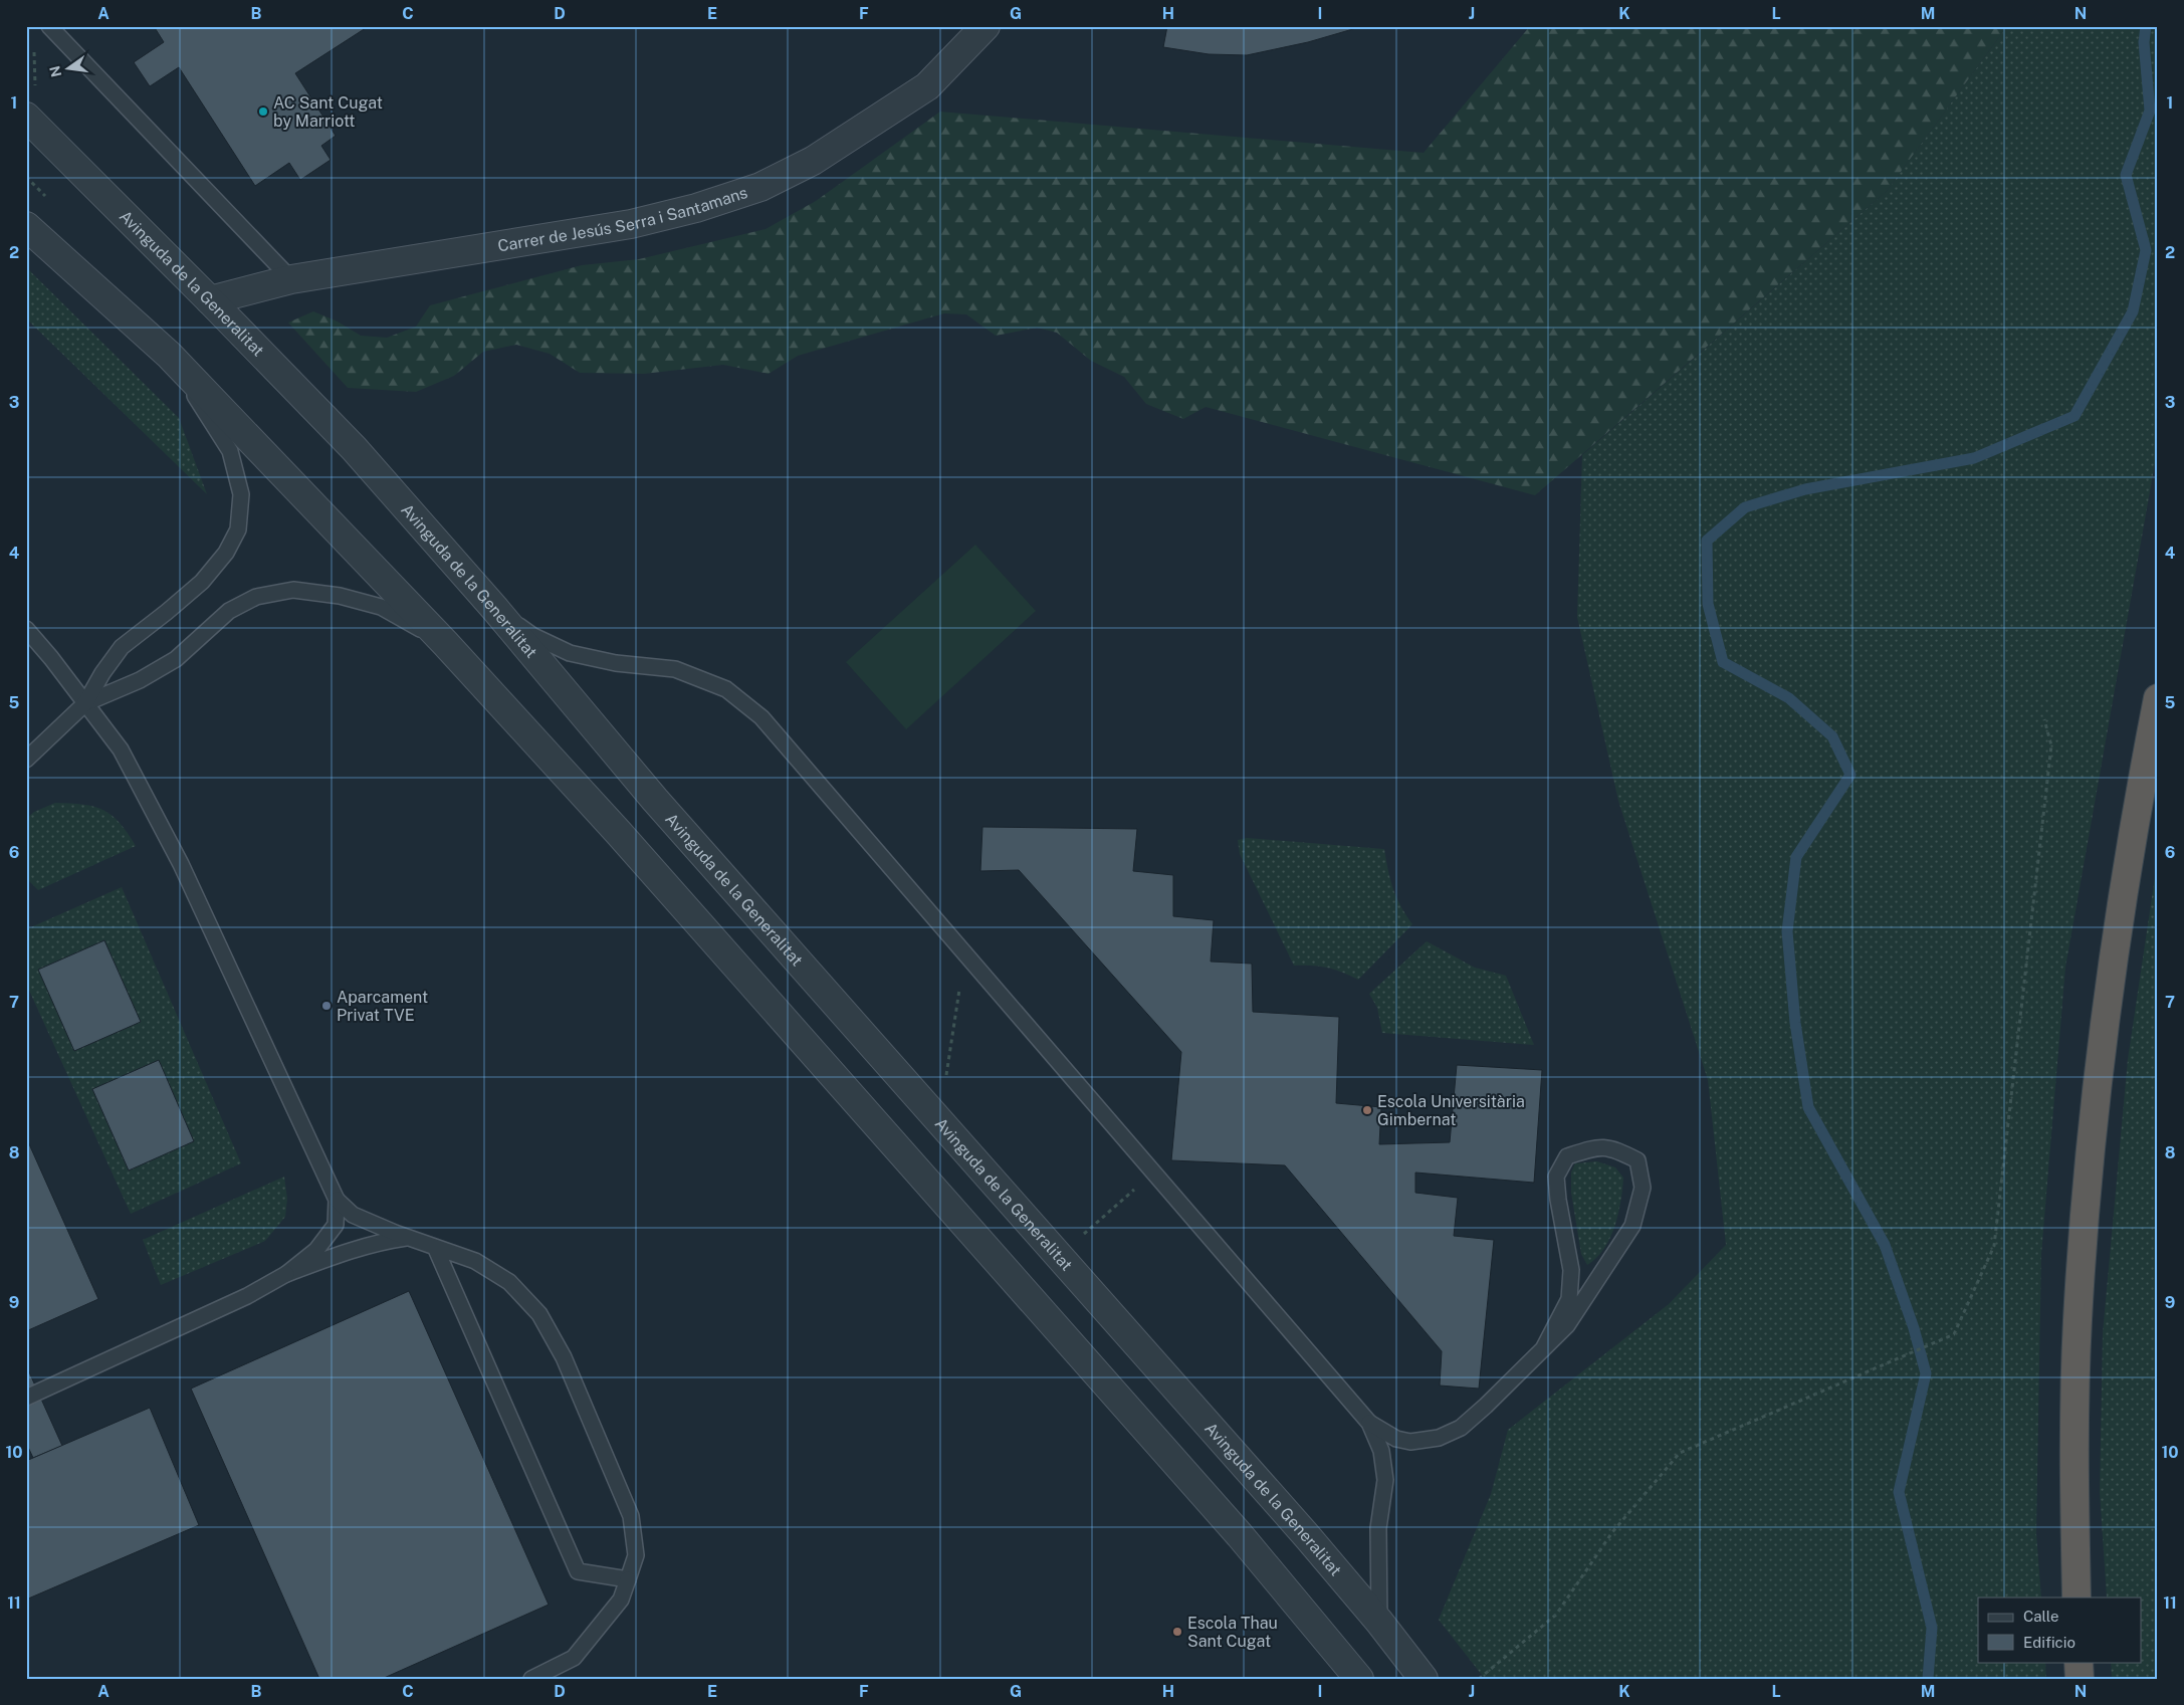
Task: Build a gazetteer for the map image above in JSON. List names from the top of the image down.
{
  "streets": {
    "street": ["Carrer de Jesús Serra i Santamans", "Avinguda de la Generalitat"]
  },
  "crossings": [
    ["Carrer de Jesús Serra i Santamans", "Avinguda de la Generalitat"]
  ],
  "places": [
    "AC Sant Cugat by Marriott",
    "Aparcament Privat TVE",
    "Escola Universitària Gimbernat",
    "Escola Thau Sant Cugat"
  ],
  "legend": ["Calle", "Edificio"],
  "north": "left",
  "grid": {
    "columns": [
      "A",
      "B",
      "C",
      "D",
      "E",
      "F",
      "G",
      "H",
      "I",
      "J",
      "K",
      "L",
      "M",
      "N"
    ],
    "rows": [
      "1",
      "2",
      "3",
      "4",
      "5",
      "6",
      "7",
      "8",
      "9",
      "10",
      "11"
    ]
  }
}
